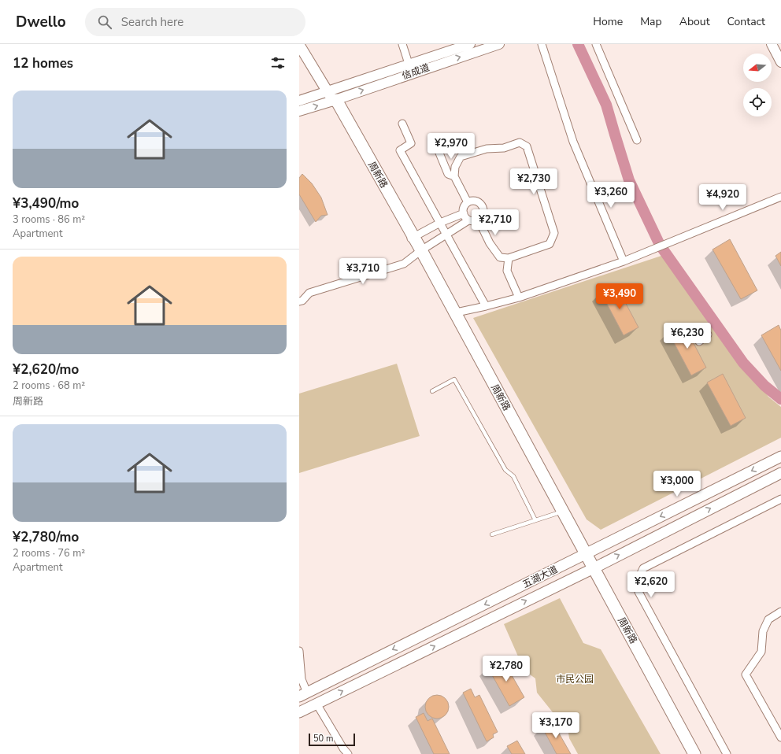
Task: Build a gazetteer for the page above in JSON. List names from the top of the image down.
{
  "streets": {
    "main road": ["周新路", "五湖大道"],
    "street": ["信成道"]
  },
  "crossings": [
    ["信成道", "周新路"],
    ["周新路", "五湖大道"]
  ],
  "parks": ["市民公园"],
  "scale_bar": "50 m",
  "north": "left",
  "page": {
    "header": "Dwello",
    "search": "Search here",
    "nav": [
      "Home",
      "Map",
      "About",
      "Contact"
    ],
    "heading": "12 homes",
    "list": [
      {
        "name": "¥3,490/mo",
        "note": "3 rooms · 86 m² · Apartment"
      },
      {
        "name": "¥2,620/mo",
        "note": "2 rooms · 68 m² · 周新路"
      },
      {
        "name": "¥2,780/mo",
        "note": "2 rooms · 76 m² · Apartment"
      }
    ],
    "price": [
      "¥2,970",
      "¥2,730",
      "¥3,260",
      "¥4,920",
      "¥2,710",
      "¥3,710",
      "¥3,490",
      "¥6,230",
      "¥3,000",
      "¥2,620",
      "¥2,780",
      "¥3,170"
    ],
    "scale": "50 m"
  }
}
